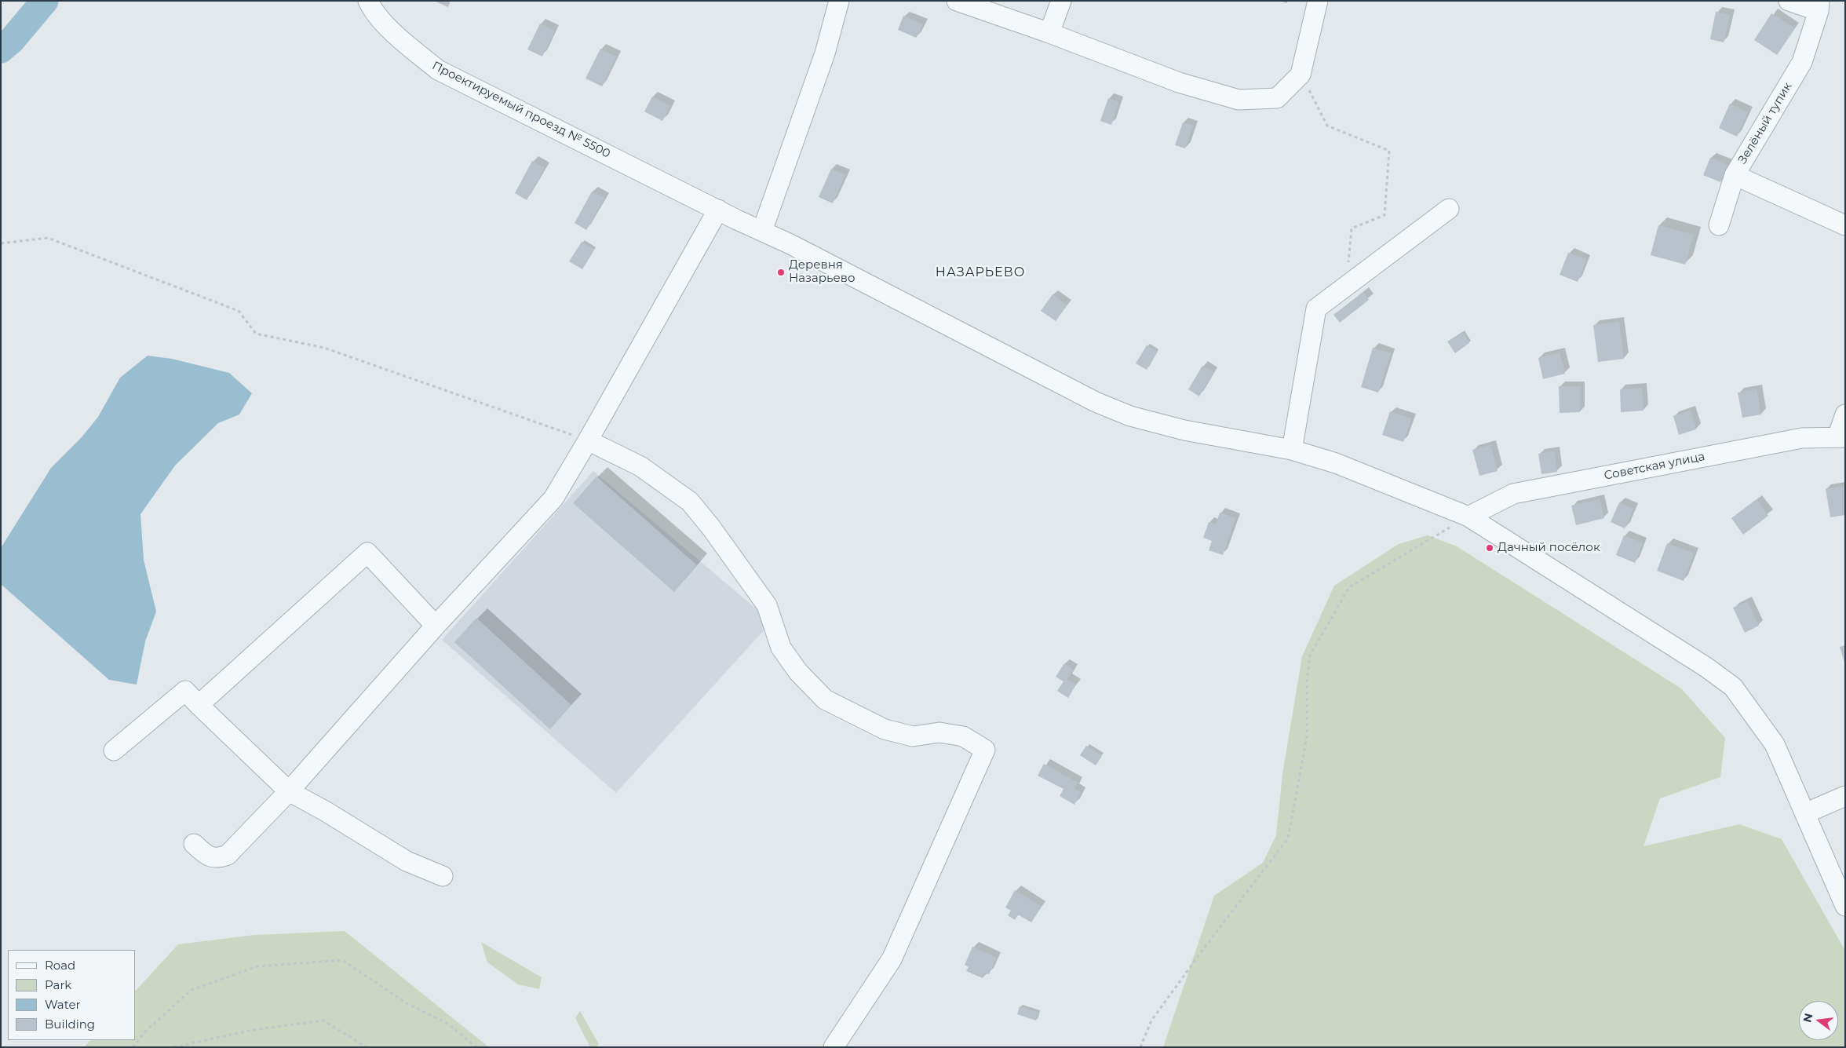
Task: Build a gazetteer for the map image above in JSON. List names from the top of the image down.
{
  "streets": {
    "street": ["Проектируемый проезд № 5500", "Зелёный тупик", "Советская улица"]
  },
  "crossings": [
    ["Проектируемый проезд № 5500", "Советская улица"]
  ],
  "districts": ["НАЗАРЬЕВО"],
  "places": ["Деревня Назарьево", "Дачный посёлок"],
  "legend": [
    "Road",
    "Park",
    "Water",
    "Building"
  ],
  "north": "left"
}
